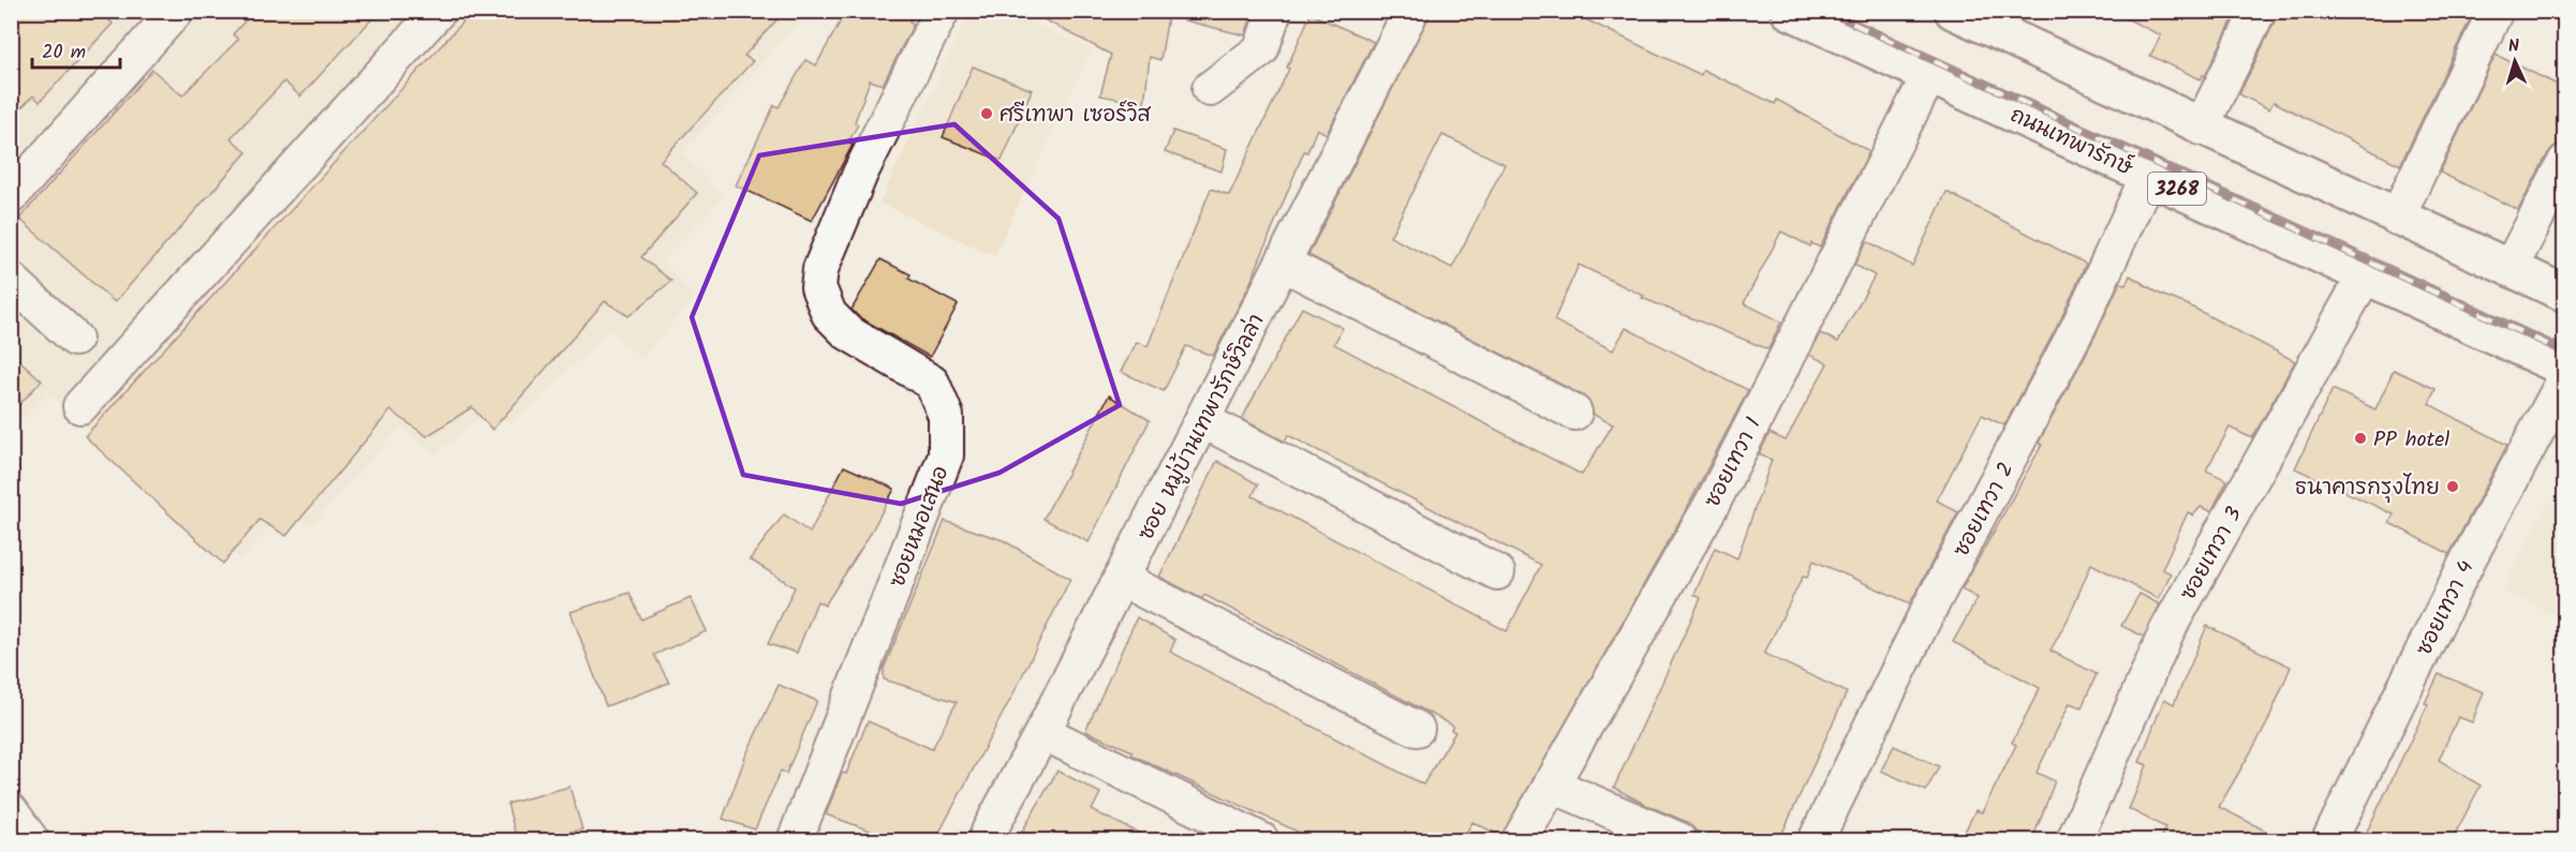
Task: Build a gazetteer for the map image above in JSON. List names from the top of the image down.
{
  "streets": {
    "main road": ["ถนนเทพารักษ์", "3268"],
    "street": [
      "ซอย หมู่บ้านเทพารักษ์วิลล่า",
      "ซอยเทวา 1",
      "ซอยเทวา 2",
      "ซอยหมอเสนอ",
      "ซอยเทวา 3",
      "ซอยเทวา 4"
    ]
  },
  "crossings": [
    ["ถนนเทพารักษ์", "ซอยเทวา 1"],
    ["ถนนเทพารักษ์", "ซอยเทวา 2"],
    ["ถนนเทพารักษ์", "ซอยเทวา 3"]
  ],
  "places": ["ศรีเทพา เซอร์วิส", "PP hotel", "ธนาคารกรุงไทย"],
  "scale_bar": "20 m",
  "north": "top"
}
